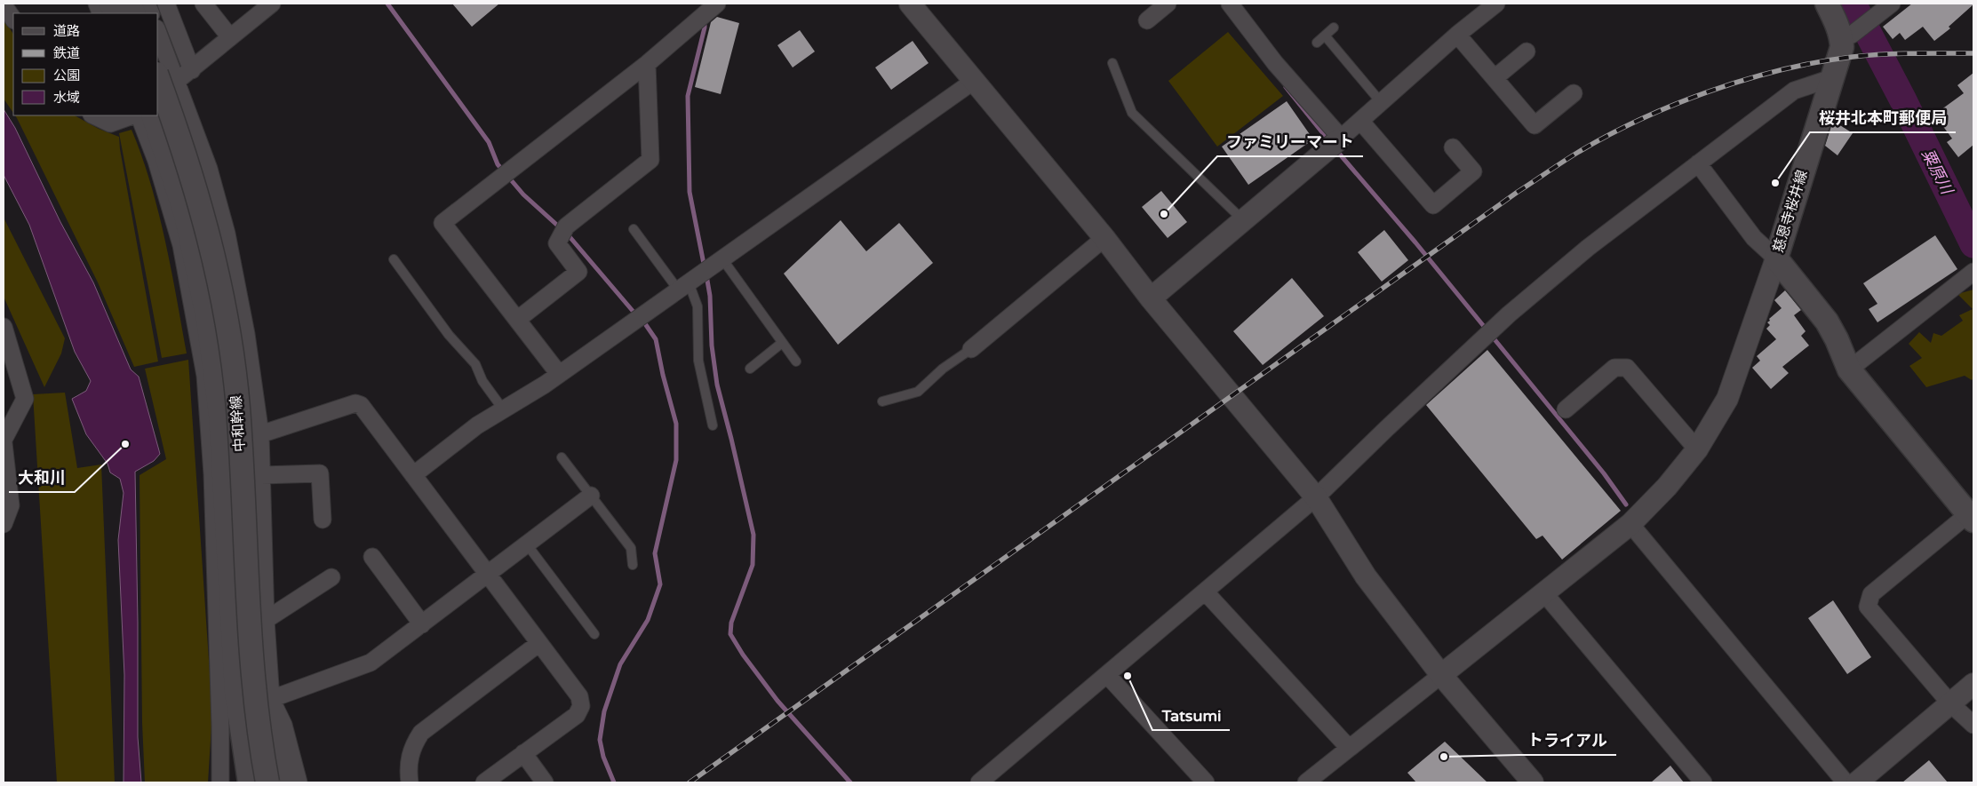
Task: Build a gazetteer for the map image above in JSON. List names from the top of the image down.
{
  "streets": {
    "main road": ["慈恩寺桜井線", "中和幹線"]
  },
  "water": ["粟原川"],
  "places": [
    "桜井北本町郵便局",
    "ファミリーマート",
    "大和川",
    "Tatsumi",
    "トライアル"
  ],
  "legend": [
    "道路",
    "鉄道",
    "公園",
    "水域"
  ]
}
